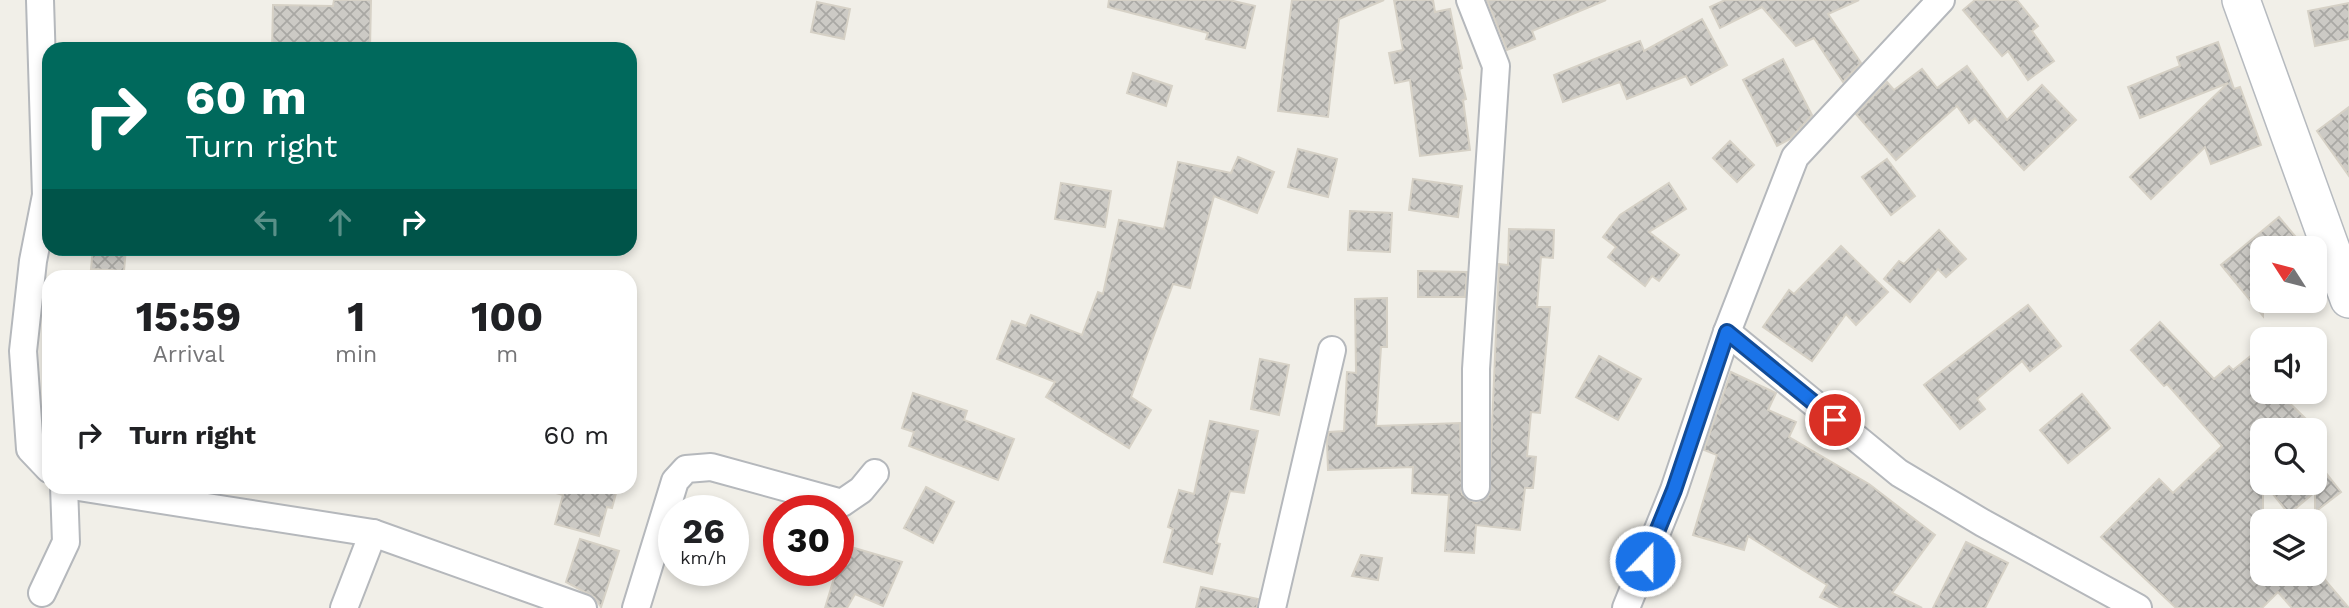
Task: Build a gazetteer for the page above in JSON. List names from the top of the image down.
{
  "north": "top left",
  "page": {
    "turn": ["60 m", "Turn right"],
    "eta": [
      "15:59",
      "Arrival",
      "1",
      "min",
      "100",
      "m"
    ],
    "list": [
      {
        "name": "Turn right",
        "value": "60 m"
      }
    ],
    "speed": "26 km/h",
    "limit": "30"
  }
}
